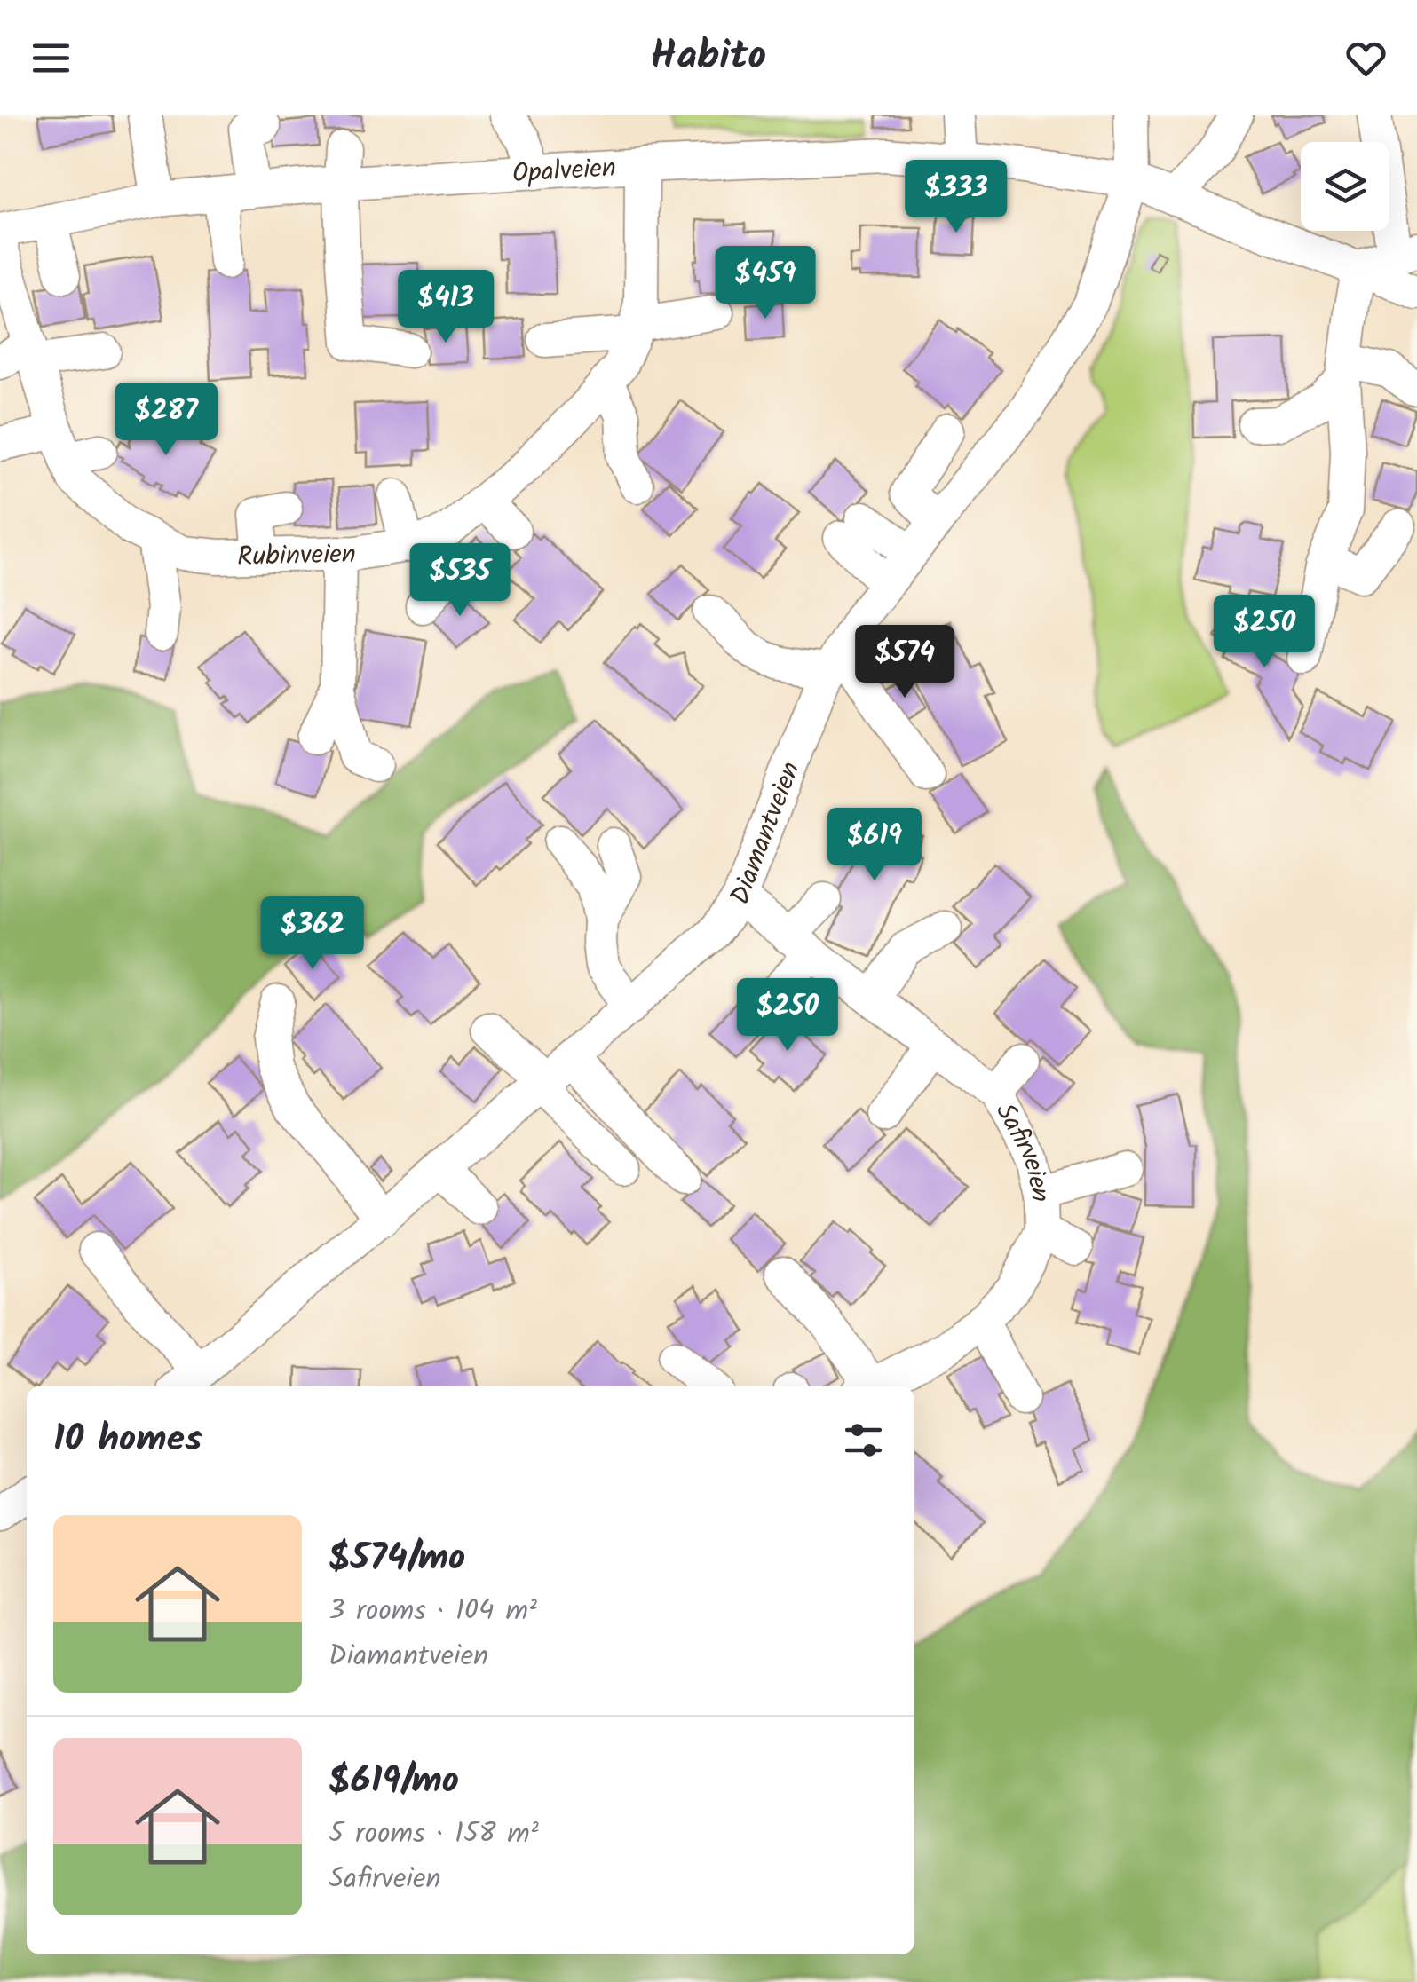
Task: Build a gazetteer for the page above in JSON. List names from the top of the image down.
{
  "streets": {
    "street": [
      "Opalveien",
      "Rubinveien",
      "Diamantveien",
      "Safirveien"
    ]
  },
  "crossings": [
    ["Opalveien", "Rubinveien"],
    ["Opalveien", "Diamantveien"],
    ["Diamantveien", "Safirveien"]
  ],
  "page": {
    "header": "Habito",
    "price": [
      "$333",
      "$459",
      "$413",
      "$287",
      "$535",
      "$250",
      "$574",
      "$619",
      "$362",
      "$250"
    ],
    "heading": "10 homes",
    "list": [
      {
        "name": "$574/mo",
        "note": "3 rooms · 104 m² · Diamantveien"
      },
      {
        "name": "$619/mo",
        "note": "5 rooms · 158 m² · Safirveien"
      }
    ]
  }
}
